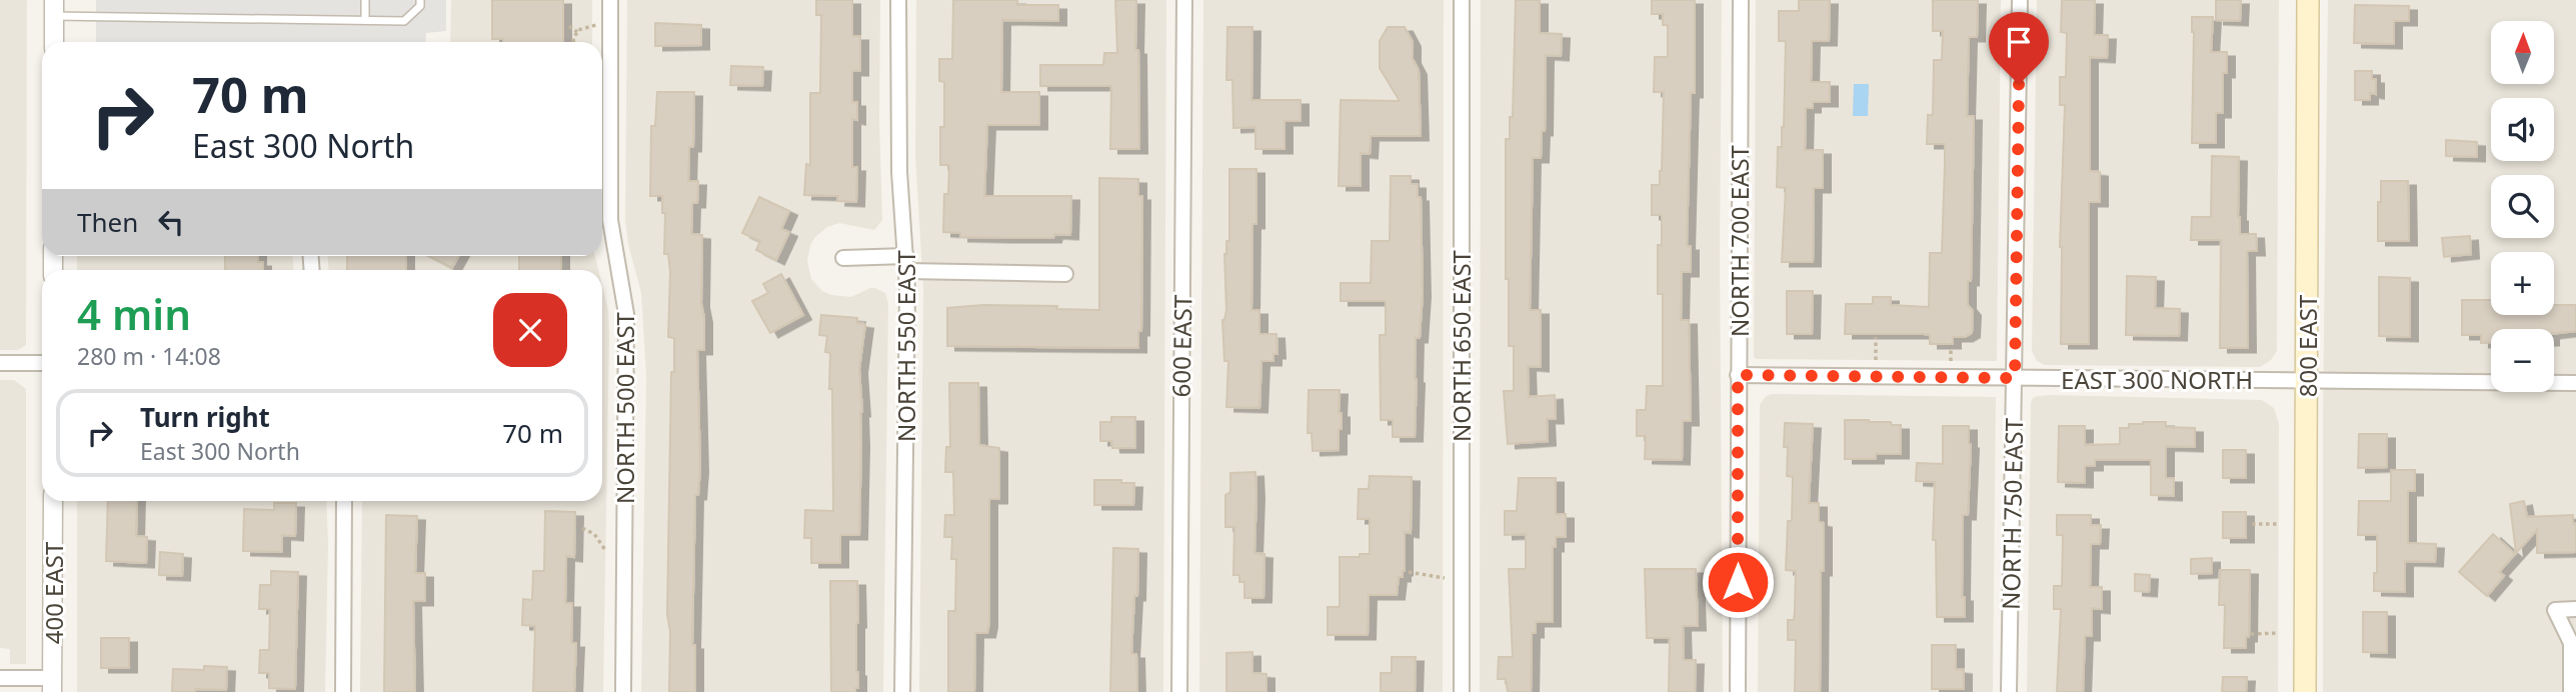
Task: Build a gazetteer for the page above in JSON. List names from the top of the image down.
{
  "streets": {
    "main road": ["800 EAST"],
    "street": [
      "NORTH 700 EAST",
      "NORTH 550 EAST",
      "600 EAST",
      "NORTH 650 EAST",
      "EAST 300 NORTH",
      "NORTH 500 EAST",
      "NORTH 750 EAST",
      "400 EAST"
    ]
  },
  "crossings": [
    ["NORTH 700 EAST", "EAST 300 NORTH"],
    ["800 EAST", "EAST 300 NORTH"],
    ["EAST 300 NORTH", "NORTH 750 EAST"]
  ],
  "north": "top",
  "page": {
    "map_buttons": ["+", "−"],
    "turn": ["70 m", "East 300 North"],
    "then": "Then",
    "heading": ["4 min", "280 m · 14:08"],
    "list": [
      {
        "name": "Turn right",
        "note": "East 300 North",
        "value": "70 m"
      }
    ]
  }
}
